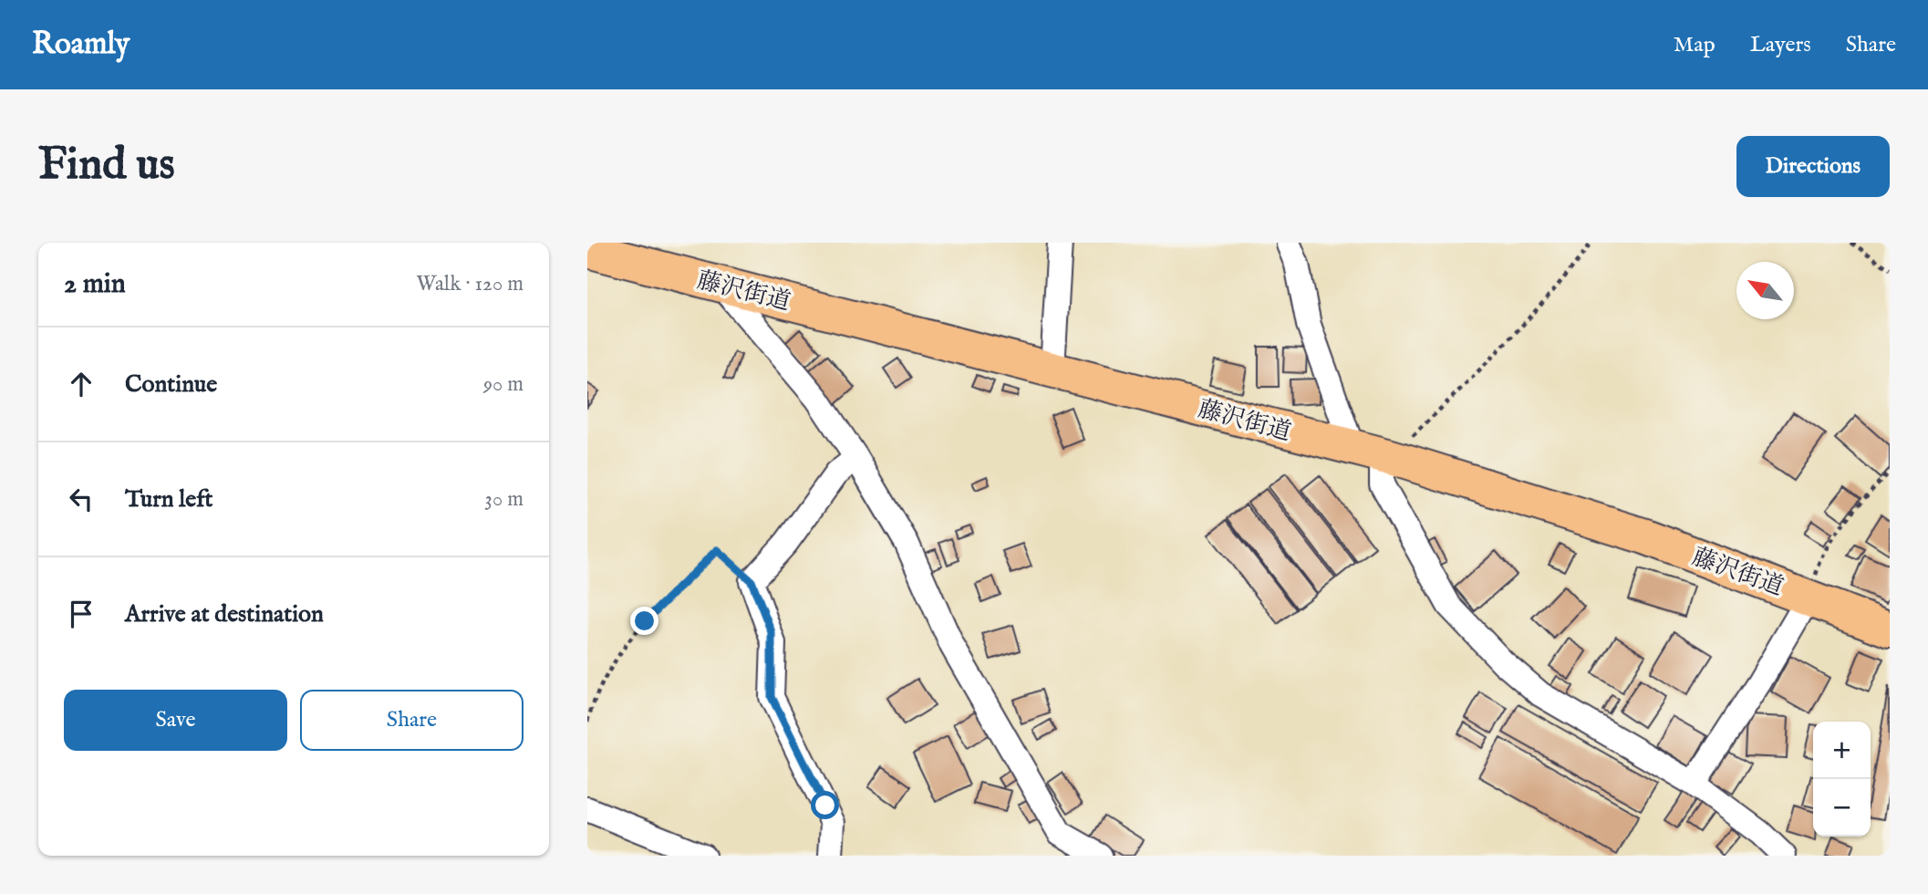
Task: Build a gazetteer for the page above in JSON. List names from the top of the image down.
{
  "streets": {
    "highway": ["藤沢街道"]
  },
  "north": "top left",
  "page": {
    "header": "Roamly",
    "nav": ["Map", "Layers", "Share"],
    "buttons": [
      "Directions",
      ["Save", "Share"]
    ],
    "title": "Find us",
    "heading": ["2 min", "Walk · 120 m"],
    "list": [
      ["Continue", "90 m"],
      ["Turn left", "30 m"],
      "Arrive at destination"
    ],
    "map_buttons": ["+", "−"]
  }
}
